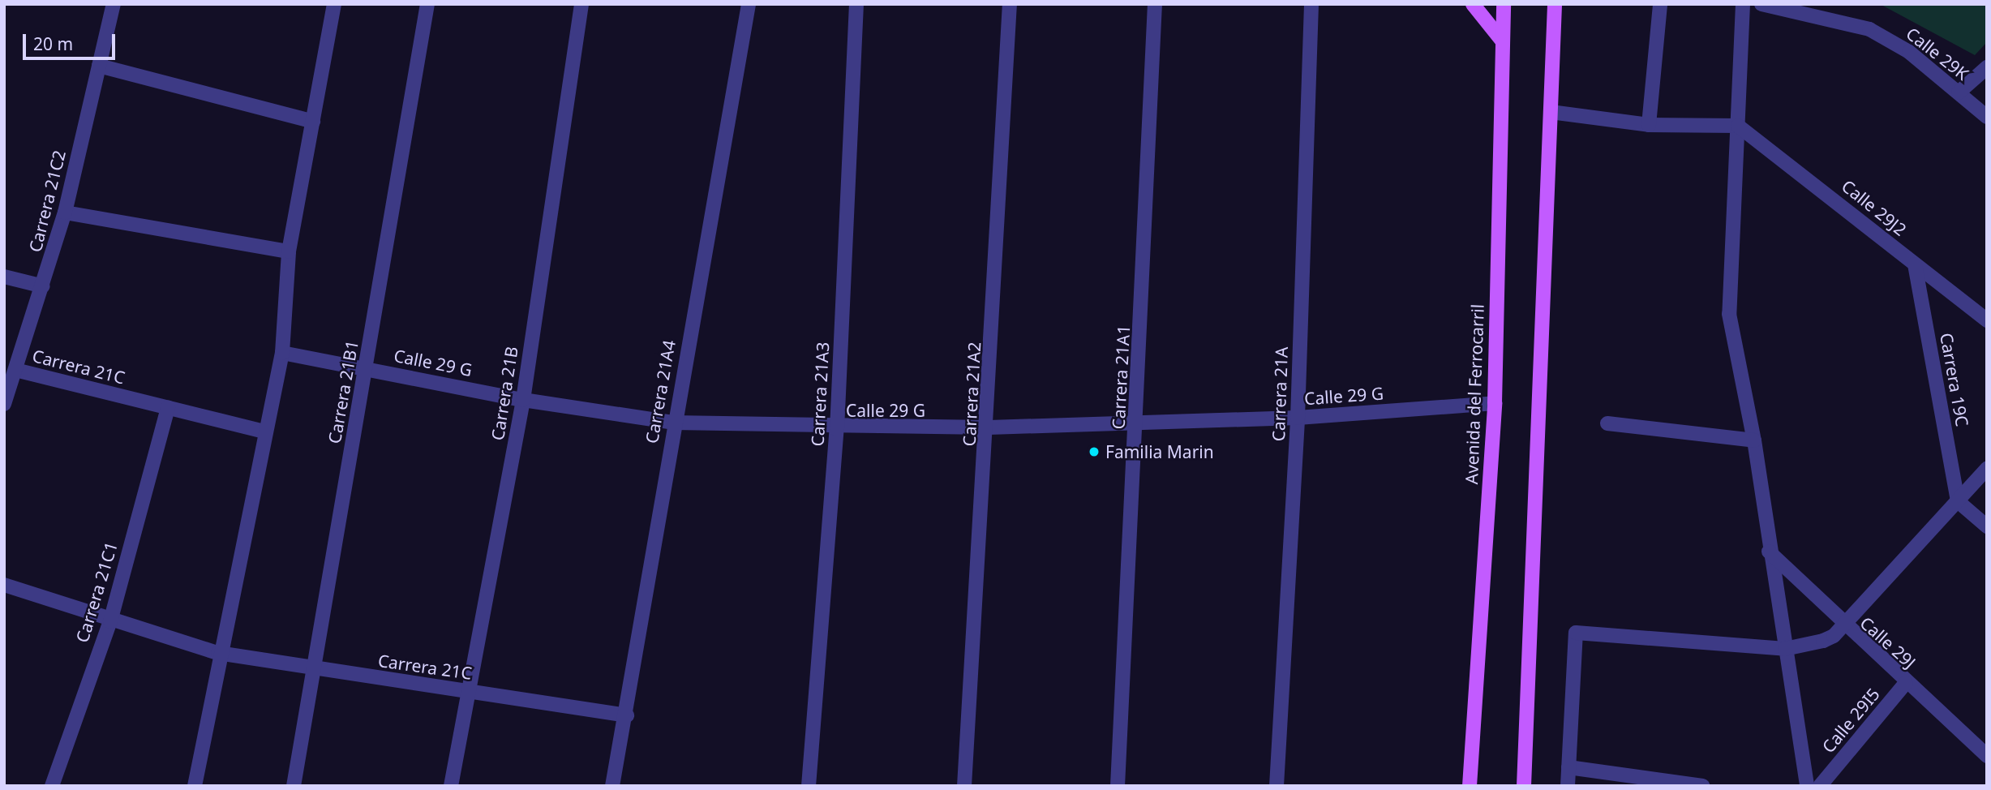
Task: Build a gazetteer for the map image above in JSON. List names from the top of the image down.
{
  "streets": {
    "main road": ["Avenida del Ferrocarril"],
    "street": [
      "Calle 29K",
      "Carrera 21C2",
      "Calle 29J2",
      "Calle 29 G",
      "Carrera 21C",
      "Carrera 21A1",
      "Carrera 19C",
      "Carrera 21B1",
      "Carrera 21A4",
      "Carrera 21B",
      "Carrera 21A3",
      "Carrera 21A2",
      "Carrera 21A",
      "Carrera 21C1",
      "Calle 29J",
      "Calle 29I5"
    ]
  },
  "crossings": [
    ["Carrera 21C2", "Carrera 21C"],
    ["Calle 29J2", "Carrera 19C"],
    ["Calle 29 G", "Carrera 21A1"],
    ["Calle 29 G", "Carrera 21B1"],
    ["Calle 29 G", "Carrera 21A4"],
    ["Calle 29 G", "Carrera 21B"],
    ["Calle 29 G", "Carrera 21A3"],
    ["Calle 29 G", "Carrera 21A2"],
    ["Calle 29 G", "Carrera 21A"],
    ["Calle 29 G", "Avenida del Ferrocarril"],
    ["Carrera 21C", "Carrera 21B1"],
    ["Carrera 21C", "Carrera 21A4"],
    ["Carrera 21C", "Carrera 21B"],
    ["Carrera 21C", "Carrera 21C1"],
    ["Calle 29J", "Calle 29I5"]
  ],
  "places": ["Familia Marin"],
  "scale_bar": "20 m"
}
